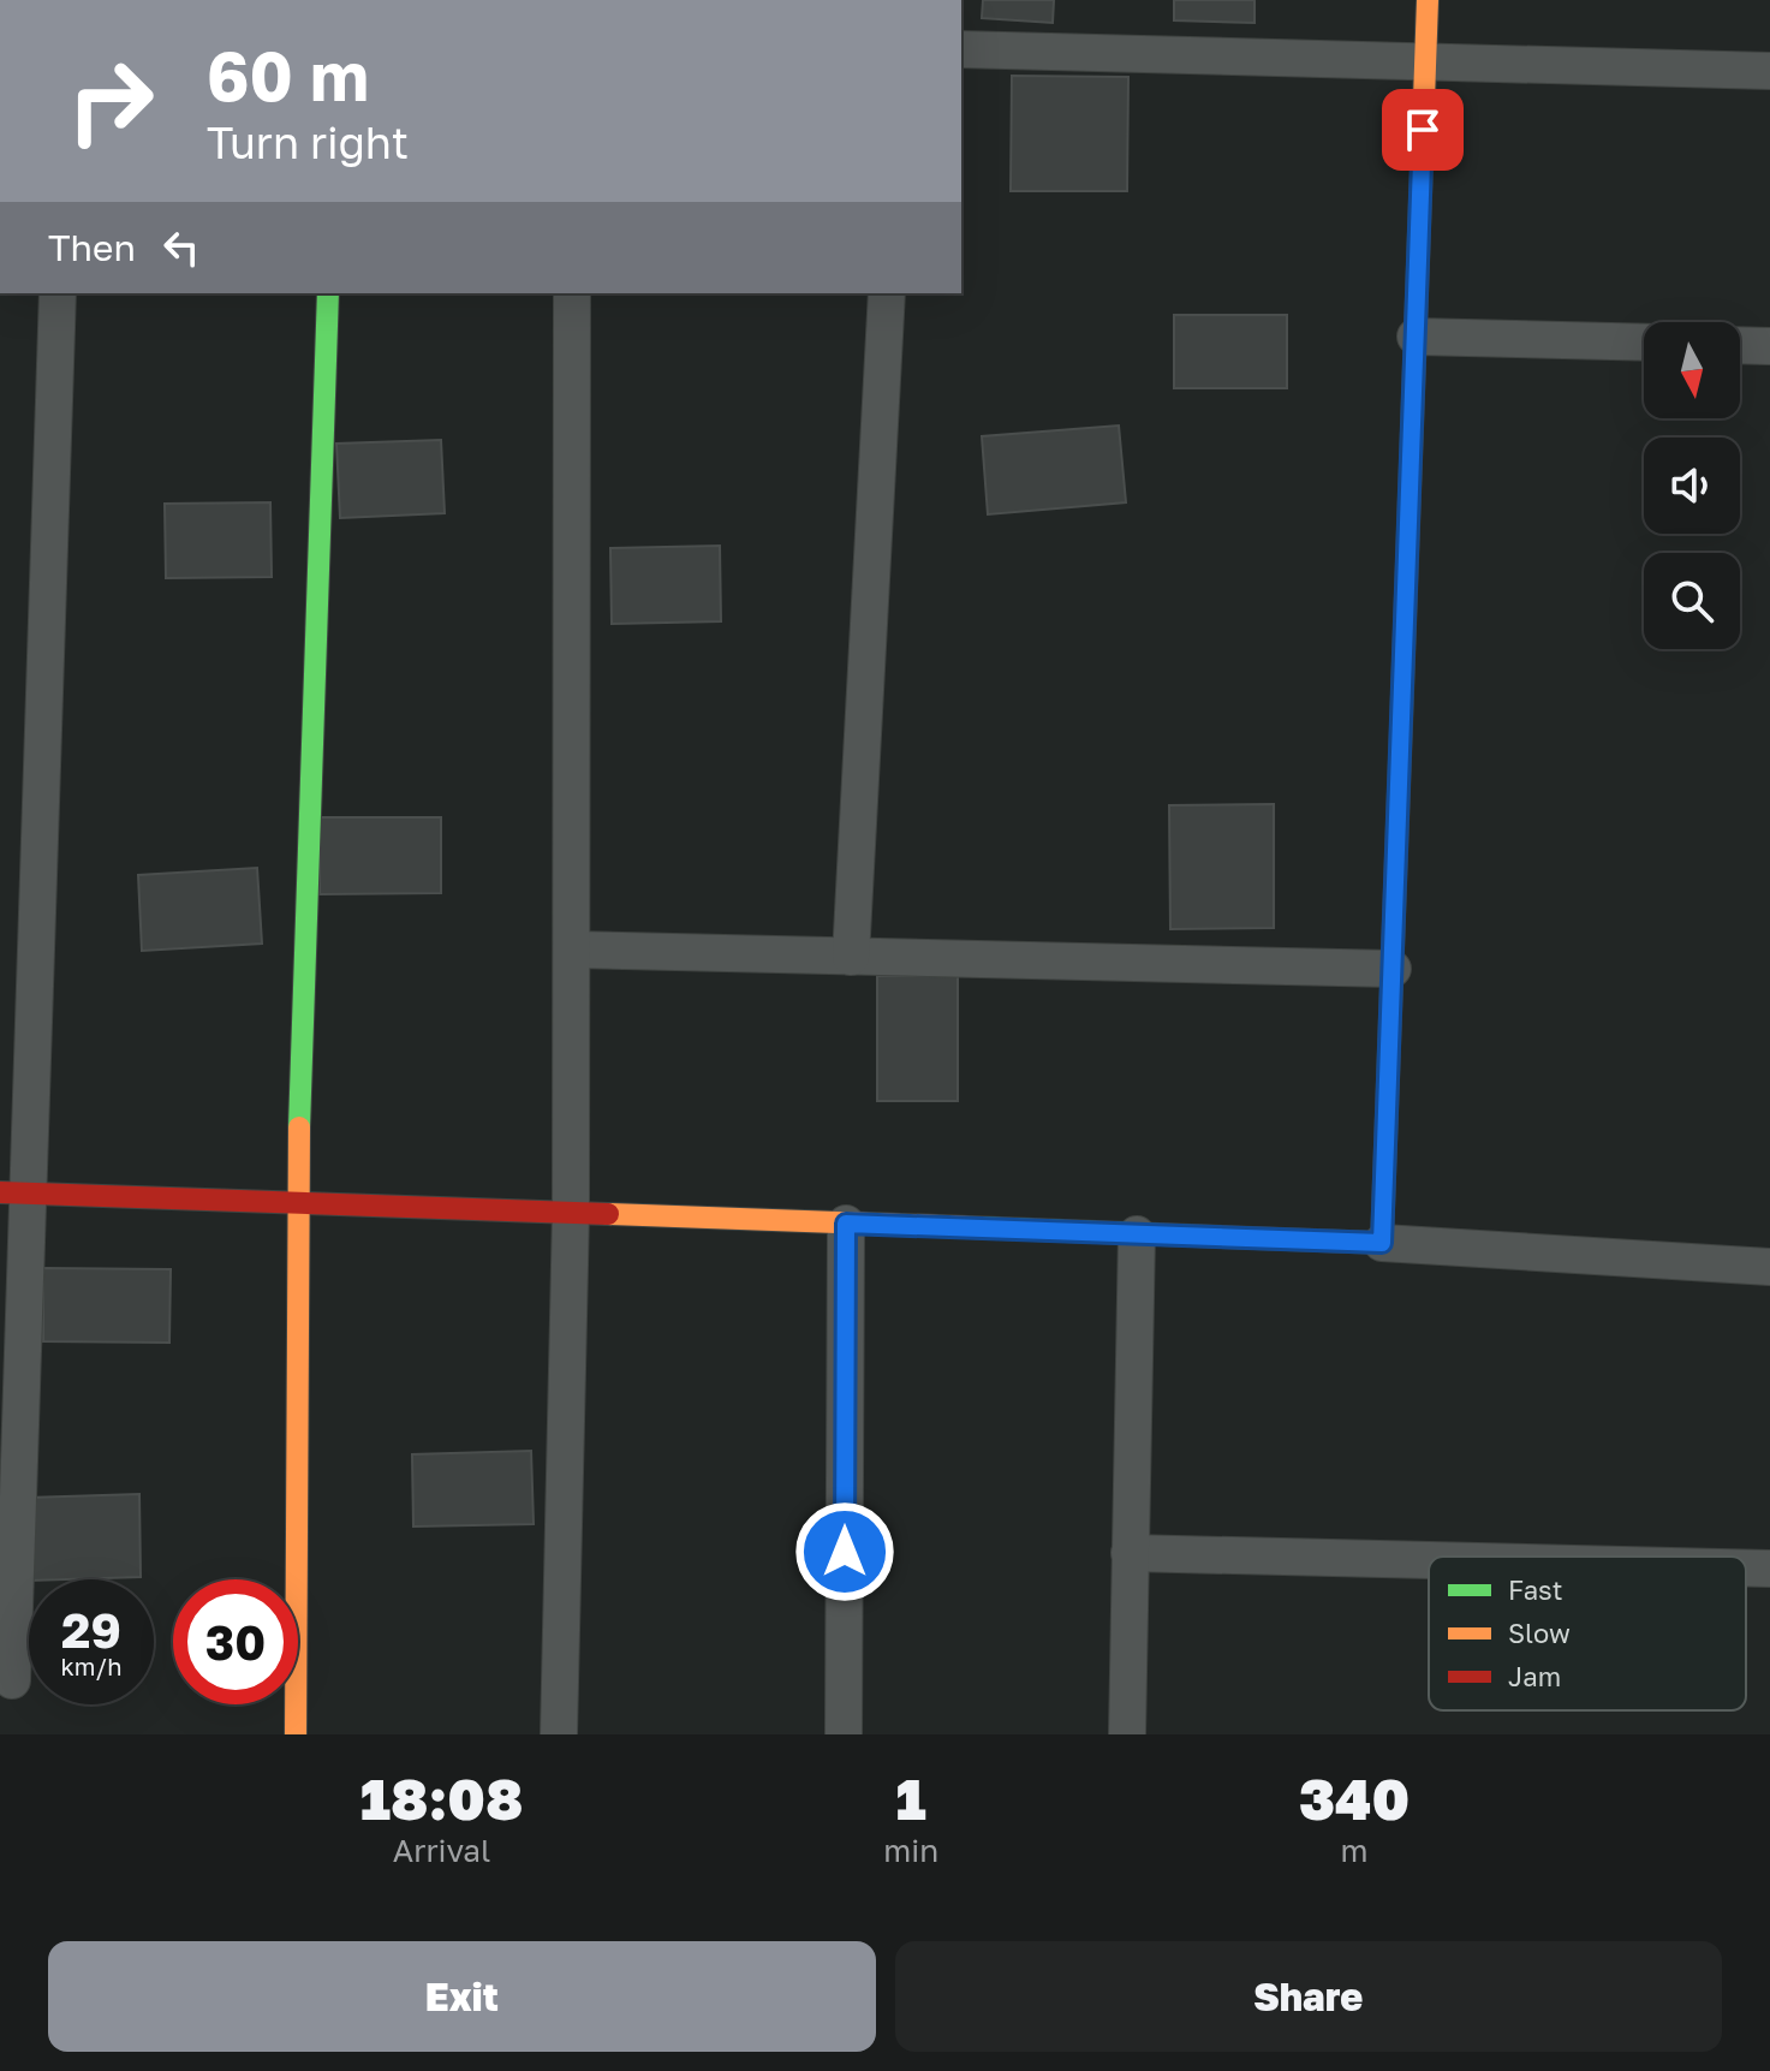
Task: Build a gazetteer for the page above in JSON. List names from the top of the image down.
{
  "legend": ["Fast", "Slow", "Jam"],
  "north": "bottom",
  "page": {
    "turn": ["60 m", "Turn right"],
    "then": "Then",
    "speed": "29 km/h",
    "limit": "30",
    "eta": [
      "18:08",
      "Arrival",
      "1",
      "min",
      "340",
      "m"
    ],
    "buttons": ["Exit", "Share"]
  }
}
